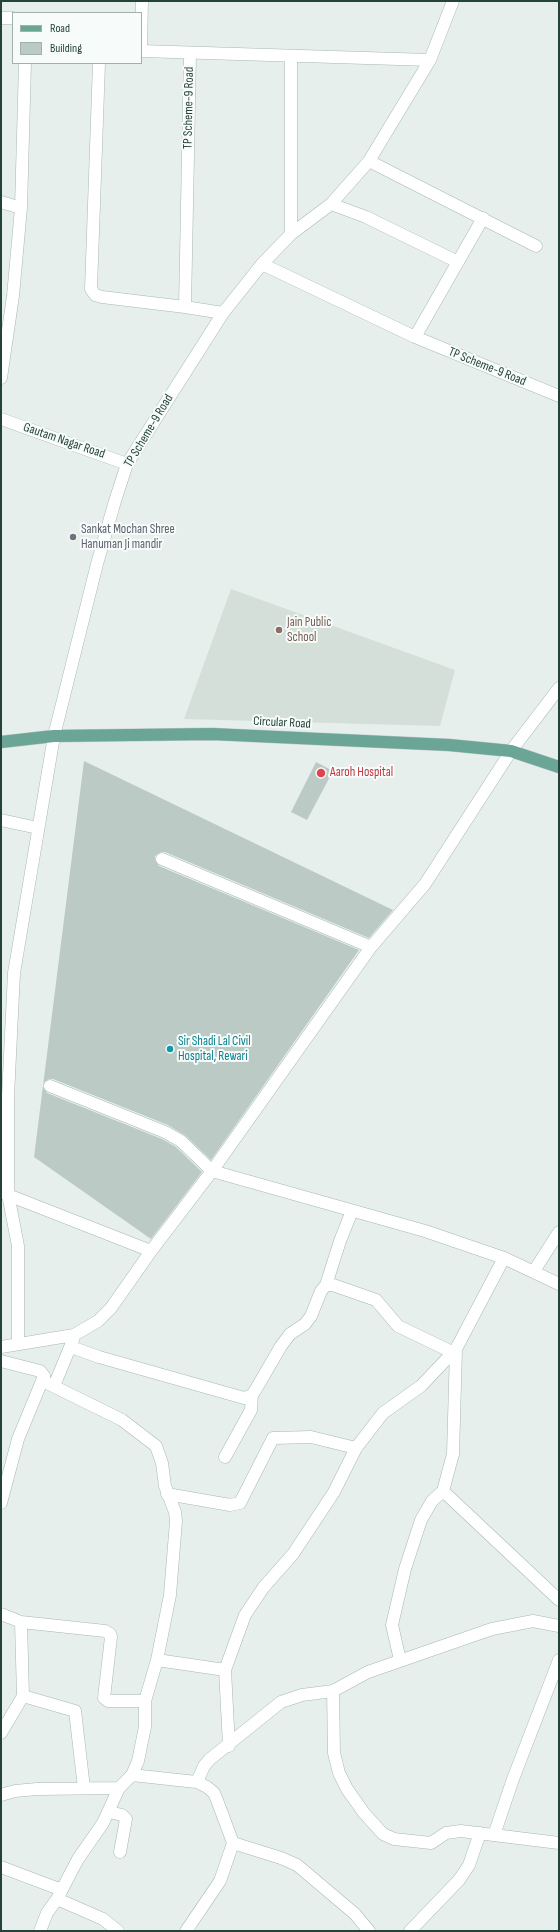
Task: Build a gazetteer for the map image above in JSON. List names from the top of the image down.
{
  "streets": {
    "main road": ["Circular Road"],
    "street": ["TP Scheme-9 Road", "Gautam Nagar Road"]
  },
  "crossings": [
    ["TP Scheme-9 Road", "Gautam Nagar Road"],
    ["TP Scheme-9 Road", "Circular Road"]
  ],
  "places": [
    "Sankat Mochan Shree Hanuman Ji mandir",
    "Jain Public School",
    "Aaroh Hospital",
    "Sir Shadi Lal Civil Hospital, Rewari"
  ],
  "legend": ["Road", "Building"]
}
